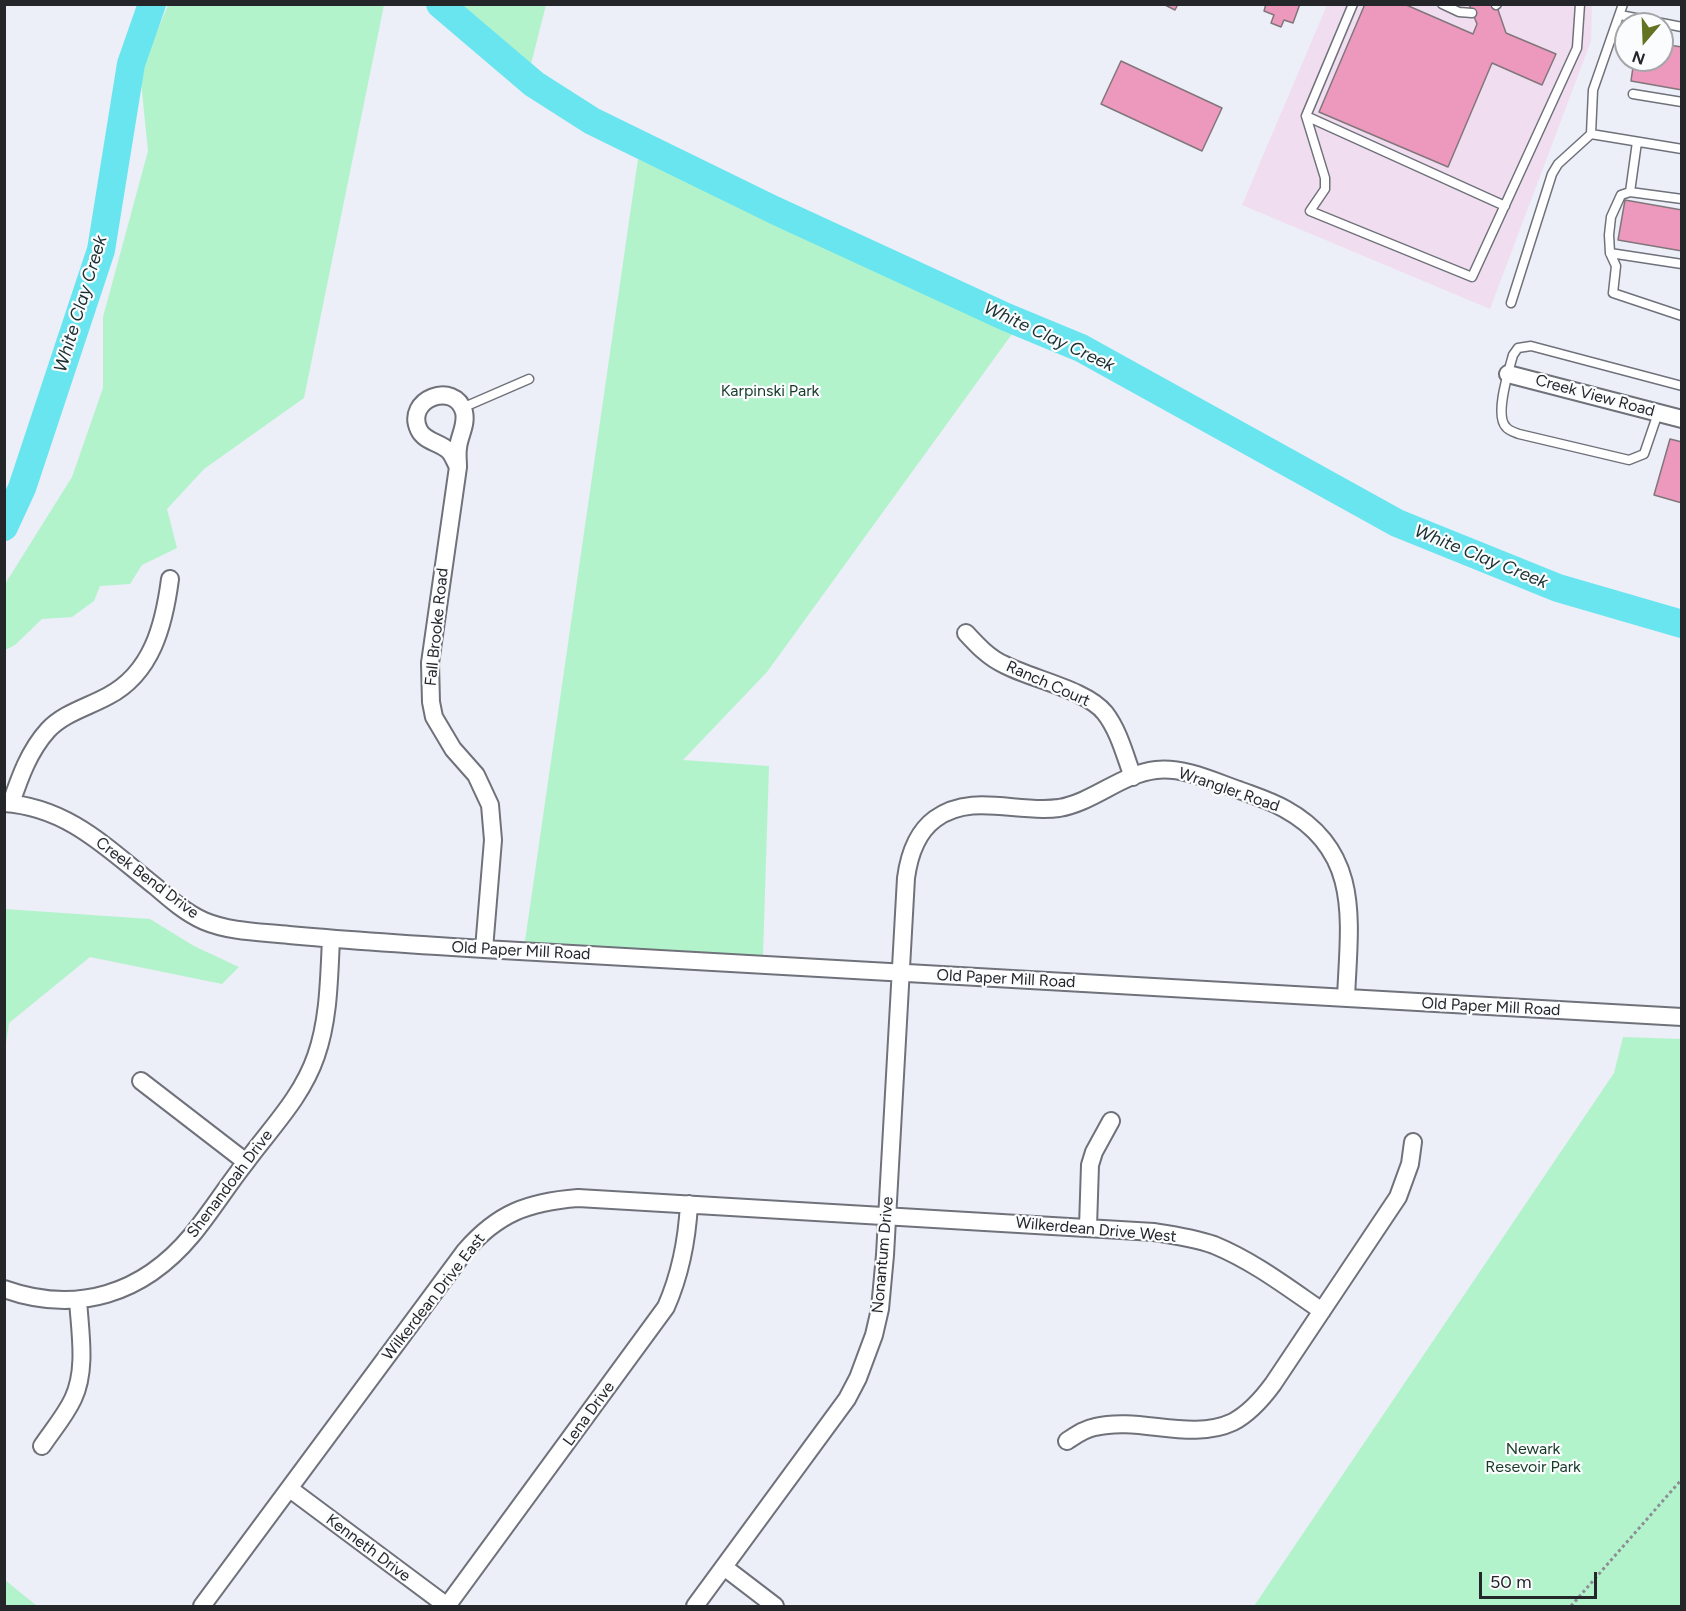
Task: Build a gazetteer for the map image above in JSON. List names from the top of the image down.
{
  "streets": {
    "street": [
      "Creek View Road",
      "Fall Brooke Road",
      "Ranch Court",
      "Wrangler Road",
      "Creek Bend Drive",
      "Old Paper Mill Road",
      "Shenandoah Drive",
      "Wilkerdean Drive West",
      "Nonantum Drive",
      "Wilkerdean Drive East",
      "Lena Drive",
      "Kenneth Drive"
    ]
  },
  "crossings": [
    ["Fall Brooke Road", "Old Paper Mill Road"],
    ["Ranch Court", "Wrangler Road"],
    ["Wrangler Road", "Old Paper Mill Road"],
    ["Wrangler Road", "Nonantum Drive"],
    ["Creek Bend Drive", "Old Paper Mill Road"],
    ["Creek Bend Drive", "Shenandoah Drive"],
    ["Old Paper Mill Road", "Shenandoah Drive"],
    ["Old Paper Mill Road", "Nonantum Drive"],
    ["Wilkerdean Drive West", "Nonantum Drive"],
    ["Wilkerdean Drive West", "Wilkerdean Drive East"],
    ["Nonantum Drive", "Wilkerdean Drive East"],
    ["Wilkerdean Drive East", "Lena Drive"],
    ["Wilkerdean Drive East", "Kenneth Drive"],
    ["Lena Drive", "Kenneth Drive"]
  ],
  "water": ["White Clay Creek"],
  "parks": ["Karpinski Park", "Newark Resevoir Park"],
  "scale_bar": "50 m",
  "north": "bottom"
}
